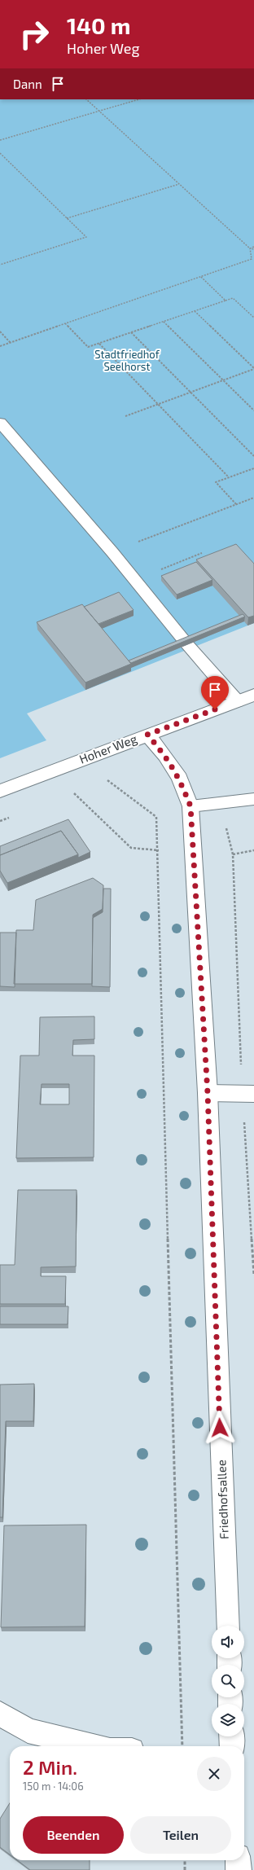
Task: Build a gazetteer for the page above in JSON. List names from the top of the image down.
{
  "streets": {
    "street": ["Hoher Weg", "Friedhofsallee"]
  },
  "crossings": [
    ["Hoher Weg", "Friedhofsallee"]
  ],
  "parks": ["Stadtfriedhof Seelhorst"],
  "page": {
    "turn": ["140 m", "Hoher Weg"],
    "then": "Dann",
    "heading": ["2 Min.", "150 m · 14:06"],
    "buttons": ["Beenden", "Teilen"]
  }
}
